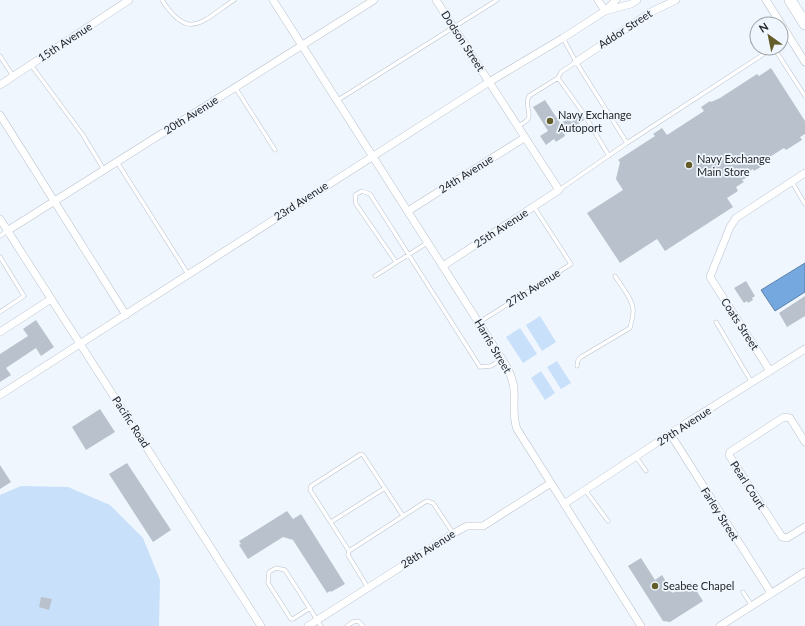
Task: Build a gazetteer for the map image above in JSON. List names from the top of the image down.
{
  "streets": {
    "street": [
      "Addor Street",
      "Dodson Street",
      "15th Avenue",
      "20th Avenue",
      "24th Avenue",
      "23rd Avenue",
      "25th Avenue",
      "Coats Street",
      "Harris Street",
      "Pacific Road",
      "29th Avenue",
      "Pearl Court",
      "Farley Street",
      "28th Avenue"
    ],
    "lane": ["27th Avenue"]
  },
  "crossings": [
    ["Dodson Street", "24th Avenue"],
    ["Dodson Street", "23rd Avenue"],
    ["Dodson Street", "25th Avenue"],
    ["20th Avenue", "Harris Street"],
    ["20th Avenue", "Pacific Road"],
    ["24th Avenue", "Harris Street"],
    ["23rd Avenue", "Harris Street"],
    ["23rd Avenue", "Pacific Road"],
    ["25th Avenue", "27th Avenue"],
    ["25th Avenue", "Harris Street"],
    ["27th Avenue", "Harris Street"],
    ["Coats Street", "29th Avenue"],
    ["Harris Street", "29th Avenue"],
    ["Harris Street", "28th Avenue"],
    ["29th Avenue", "Farley Street"]
  ],
  "places": ["Navy Exchange Autoport", "Navy Exchange Main Store", "Seabee Chapel"],
  "north": "top left"
}
